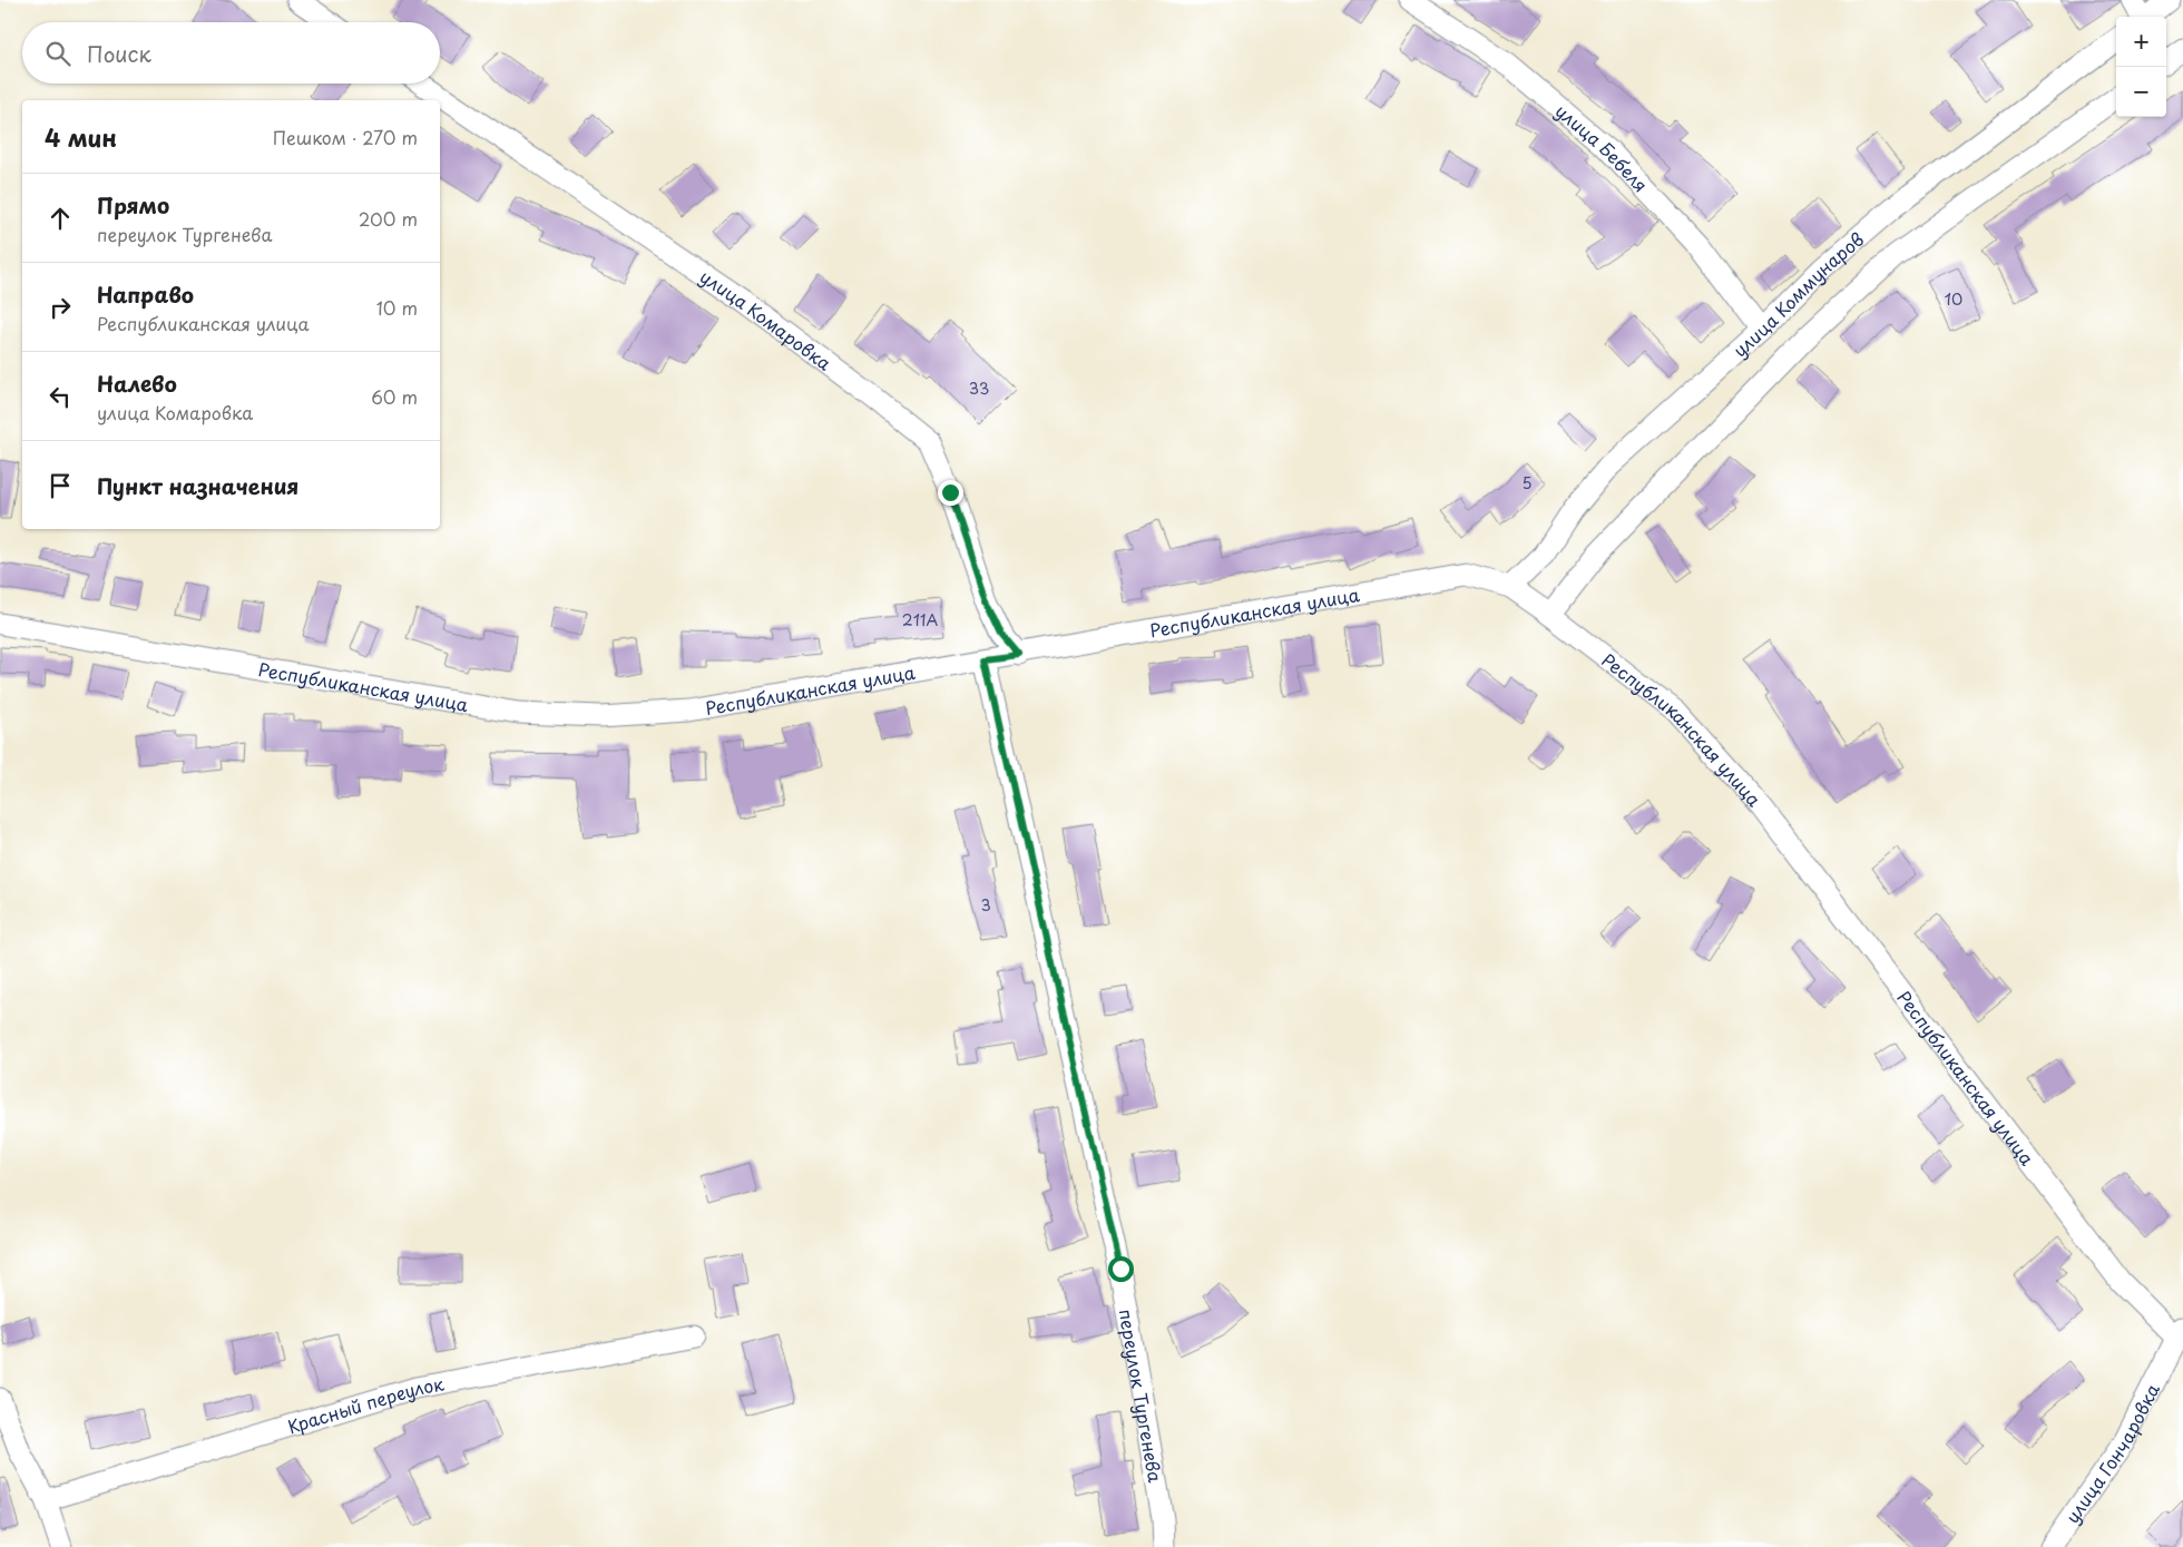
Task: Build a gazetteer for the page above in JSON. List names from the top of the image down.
{
  "streets": {
    "street": [
      "улица Бебеля",
      "улица Коммунаров",
      "улица Комаровка",
      "Республиканская улица",
      "переулок Тургенева",
      "Красный переулок",
      "улица Гончаровка"
    ]
  },
  "crossings": [
    ["улица Бебеля", "улица Коммунаров"],
    ["улица Коммунаров", "Республиканская улица"],
    ["улица Комаровка", "Республиканская улица"],
    ["Республиканская улица", "переулок Тургенева"],
    ["Республиканская улица", "улица Гончаровка"]
  ],
  "house_numbers": [
    "10",
    "33",
    "5",
    "211А",
    "3"
  ],
  "page": {
    "map_buttons": ["+", "−"],
    "search": "Поиск",
    "heading": ["4 мин", "Пешком · 270 m"],
    "list": [
      ["Прямо", "переулок Тургенева", "200 m"],
      ["Направо", "Республиканская улица", "10 m"],
      ["Налево", "улица Комаровка", "60 m"],
      "Пункт назначения"
    ]
  }
}
